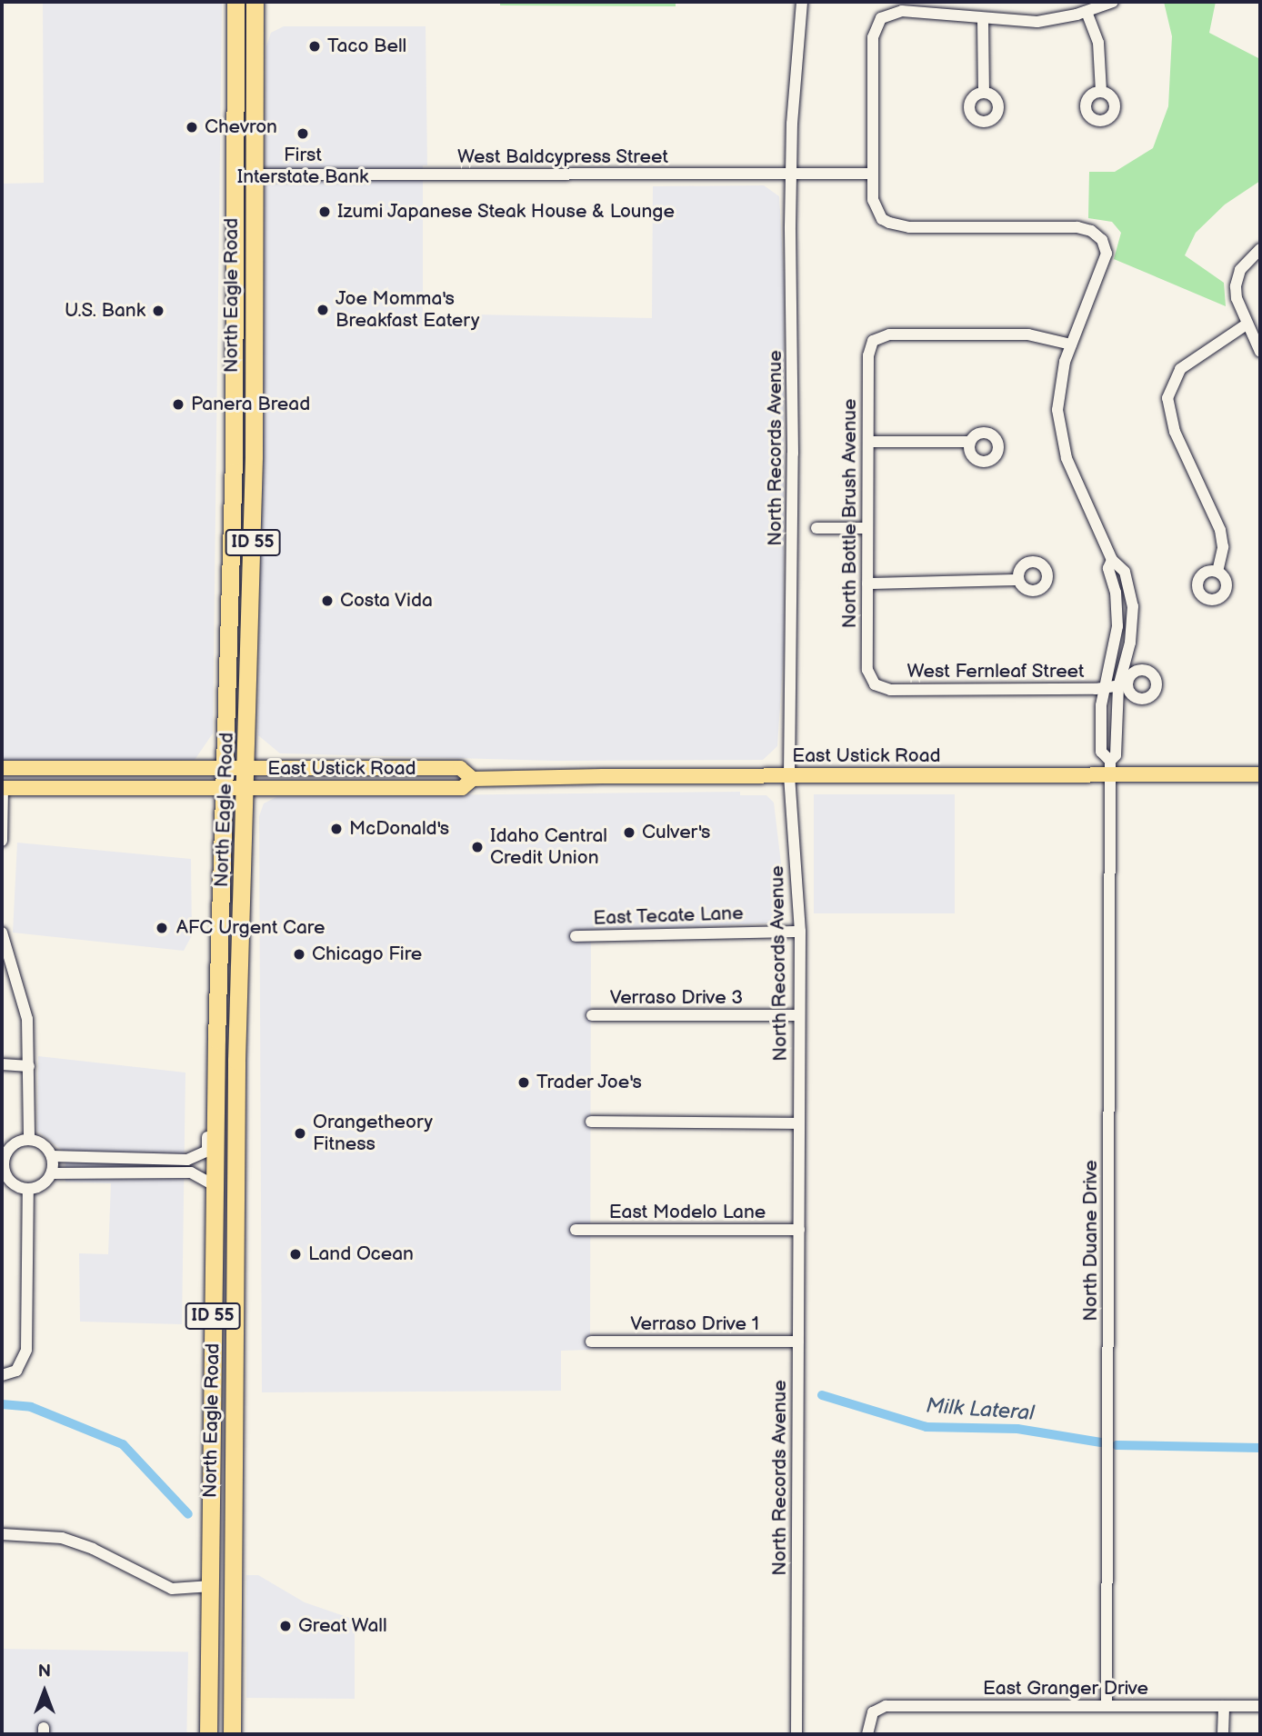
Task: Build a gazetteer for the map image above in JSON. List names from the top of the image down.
{
  "streets": {
    "highway": ["North Eagle Road", "ID 55"],
    "main road": ["East Ustick Road"],
    "street": [
      "West Baldcypress Street",
      "North Records Avenue",
      "North Bottle Brush Avenue",
      "West Fernleaf Street",
      "East Tecate Lane",
      "Verraso Drive 3",
      "East Modelo Lane",
      "North Duane Drive",
      "Verraso Drive 1",
      "East Granger Drive"
    ]
  },
  "crossings": [
    ["West Baldcypress Street", "North Eagle Road"],
    ["West Baldcypress Street", "North Records Avenue"],
    ["North Eagle Road", "East Ustick Road"],
    ["North Records Avenue", "East Ustick Road"],
    ["North Records Avenue", "East Tecate Lane"],
    ["North Records Avenue", "Verraso Drive 3"],
    ["North Records Avenue", "East Modelo Lane"],
    ["North Records Avenue", "Verraso Drive 1"],
    ["North Bottle Brush Avenue", "West Fernleaf Street"],
    ["East Ustick Road", "North Duane Drive"],
    ["North Duane Drive", "East Granger Drive"]
  ],
  "water": ["Milk Lateral"],
  "places": [
    "Taco Bell",
    "Chevron",
    "First Interstate Bank",
    "Izumi Japanese Steak House & Lounge",
    "Joe Momma's Breakfast Eatery",
    "U.S. Bank",
    "Panera Bread",
    "Costa Vida",
    "McDonald's",
    "Culver's",
    "Idaho Central Credit Union",
    "AFC Urgent Care",
    "Chicago Fire",
    "Trader Joe's",
    "Orangetheory Fitness",
    "Land Ocean",
    "Great Wall"
  ],
  "north": "top"
}
